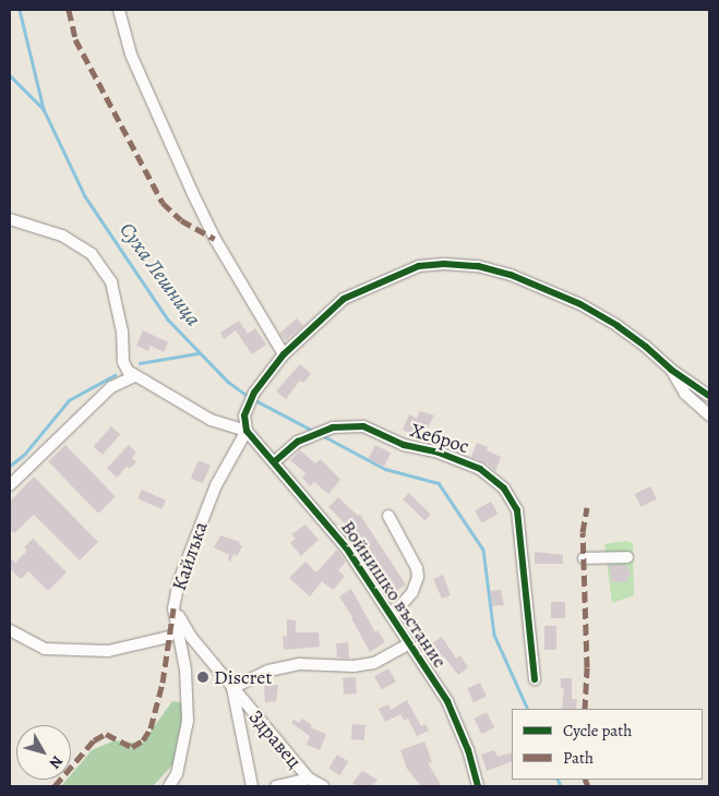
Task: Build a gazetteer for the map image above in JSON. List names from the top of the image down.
{
  "streets": {
    "street": [
      "Хеброс",
      "Кайлъка",
      "Войнишко въстание",
      "Здравец"
    ]
  },
  "crossings": [
    ["Хеброс", "Войнишко въстание"],
    ["Кайлъка", "Войнишко въстание"],
    ["Кайлъка", "Здравец"]
  ],
  "water": ["Суха Лешница"],
  "places": ["Discret"],
  "legend": ["Cycle path", "Path"],
  "north": "bottom right"
}
